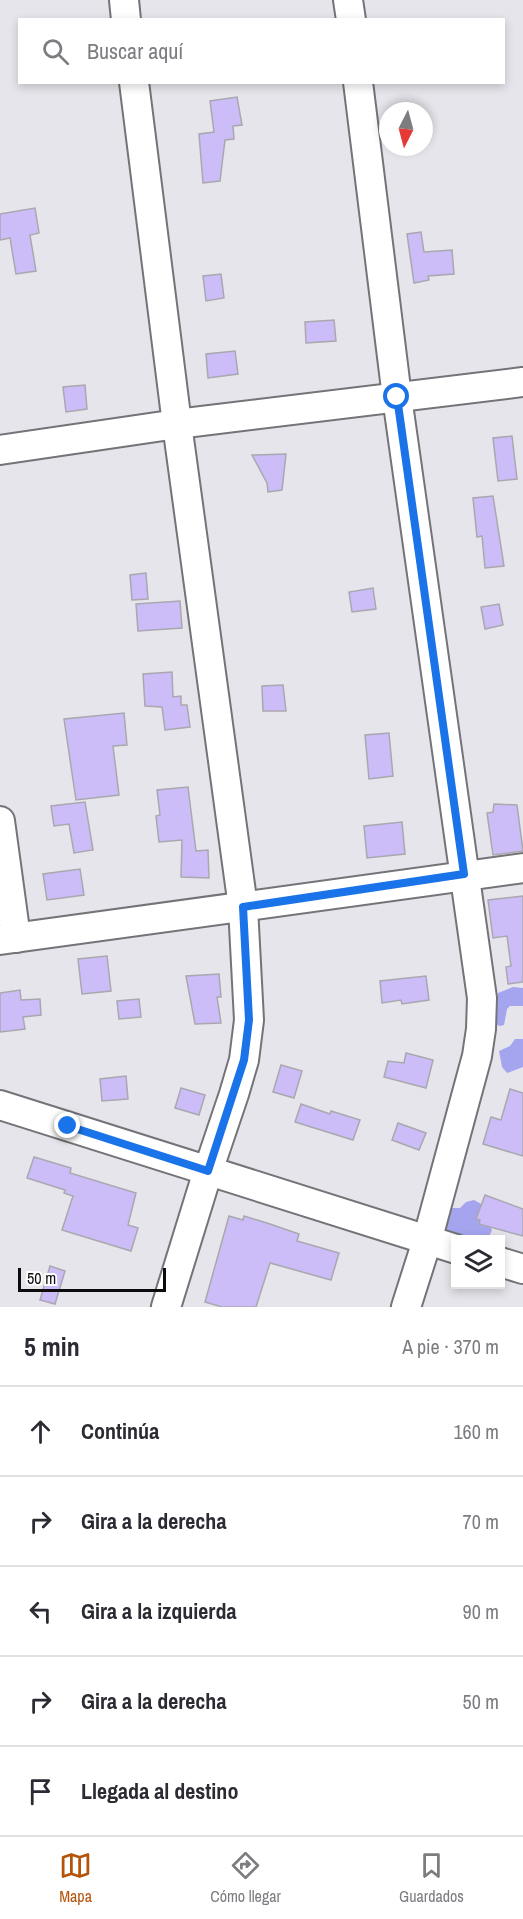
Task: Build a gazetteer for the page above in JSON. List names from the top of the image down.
{
  "scale_bar": "50 m",
  "north": "bottom",
  "page": {
    "search": "Buscar aquí",
    "scale": "50 m",
    "heading": ["5 min", "A pie · 370 m"],
    "list": [
      ["Continúa", "160 m"],
      ["Gira a la derecha", "70 m"],
      ["Gira a la izquierda", "90 m"],
      ["Gira a la derecha", "50 m"],
      "Llegada al destino"
    ],
    "nav": ["Mapa", "Cómo llegar", "Guardados"]
  }
}
